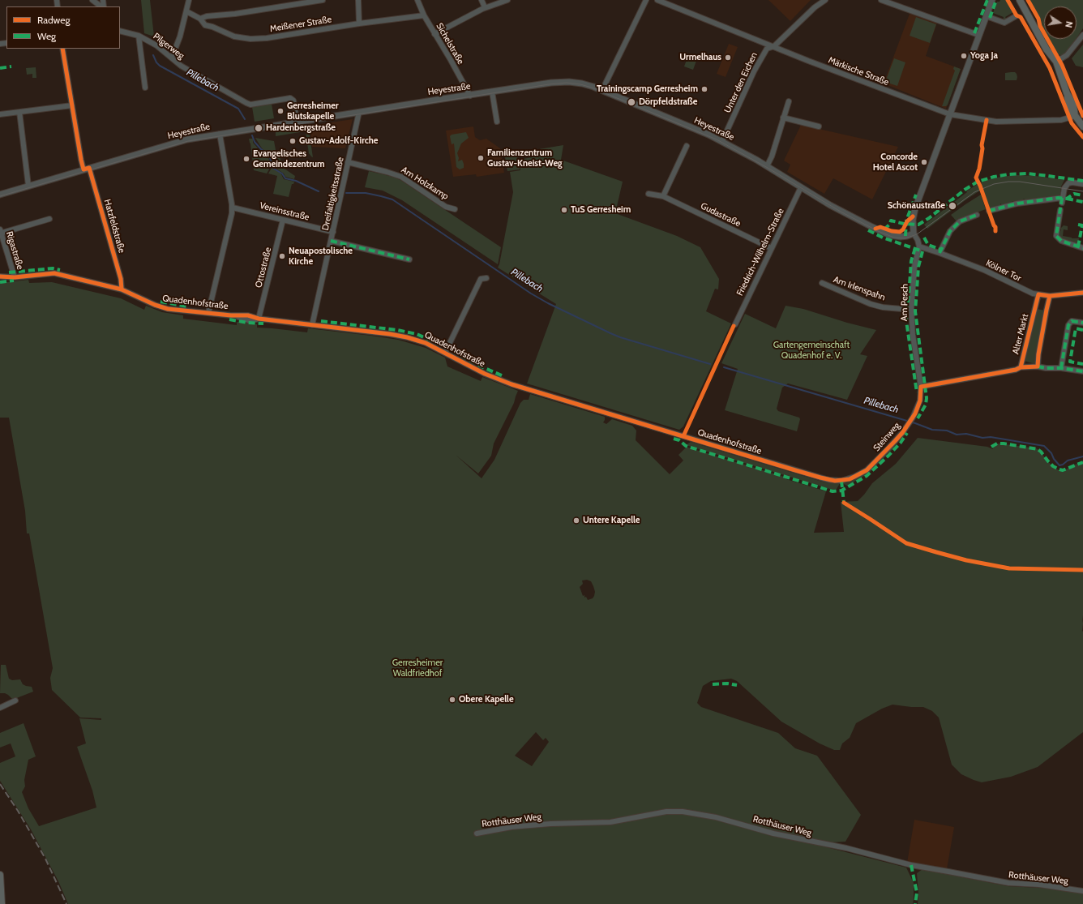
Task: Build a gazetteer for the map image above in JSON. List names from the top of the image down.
{
  "streets": {
    "street": [
      "Meißener Straße",
      "Sichelstraße",
      "Pilgerweg",
      "Märkische Straße",
      "Unter den Eichen",
      "Heyestraße",
      "Am Holzkamp",
      "Dreifaltigkeitsstraße",
      "Vereinsstraße",
      "Gudastraße",
      "Hatzfeldstraße",
      "Rigastraße",
      "Friedrich-Wilhelm-Straße",
      "Ottostraße",
      "Kölner Tor",
      "Am Irlenspahn",
      "Quadenhofstraße",
      "Am Pesch",
      "Alter Markt",
      "Steinweg",
      "Rotthäuser Weg"
    ]
  },
  "crossings": [
    ["Meißener Straße", "Sichelstraße"],
    ["Sichelstraße", "Heyestraße"],
    ["Pilgerweg", "Heyestraße"],
    ["Märkische Straße", "Unter den Eichen"],
    ["Unter den Eichen", "Heyestraße"],
    ["Heyestraße", "Dreifaltigkeitsstraße"],
    ["Heyestraße", "Hatzfeldstraße"],
    ["Heyestraße", "Friedrich-Wilhelm-Straße"],
    ["Am Holzkamp", "Dreifaltigkeitsstraße"],
    ["Dreifaltigkeitsstraße", "Vereinsstraße"],
    ["Dreifaltigkeitsstraße", "Quadenhofstraße"],
    ["Vereinsstraße", "Ottostraße"],
    ["Gudastraße", "Friedrich-Wilhelm-Straße"],
    ["Hatzfeldstraße", "Quadenhofstraße"],
    ["Rigastraße", "Quadenhofstraße"],
    ["Ottostraße", "Quadenhofstraße"],
    ["Kölner Tor", "Am Pesch"],
    ["Kölner Tor", "Alter Markt"],
    ["Am Irlenspahn", "Am Pesch"],
    ["Quadenhofstraße", "Steinweg"],
    ["Am Pesch", "Steinweg"]
  ],
  "water": ["Pillebach"],
  "parks": ["Gartengemeinschaft Quadenhof e. V.", "Gerresheimer Waldfriedhof"],
  "places": [
    "Yoga Ja",
    "Urmelhaus",
    "Trainingscamp Gerresheim",
    "Dörpfeldstraße",
    "Gerresheimer Blutskapelle",
    "Hardenbergstraße",
    "Gustav-Adolf-Kirche",
    "Familienzentrum Gustav-Kneist-Weg",
    "Evangelisches Gemeindezentrum",
    "Concorde Hotel Ascot",
    "Schönaustraße",
    "TuS Gerresheim",
    "Neuapostolische Kirche",
    "Untere Kapelle",
    "Obere Kapelle"
  ],
  "legend": ["Radweg", "Weg"],
  "north": "right"
}
